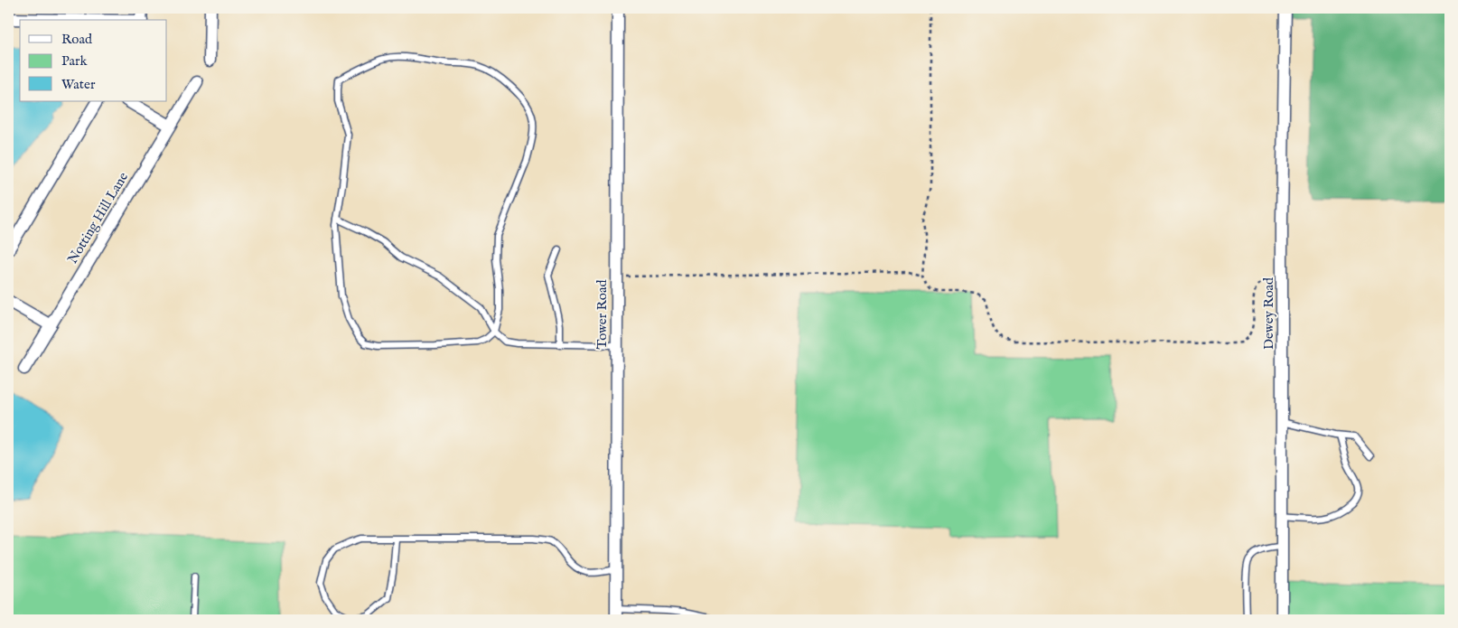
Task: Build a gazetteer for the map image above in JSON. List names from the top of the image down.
{
  "streets": {
    "street": ["Notting Hill Lane", "Dewey Road", "Tower Road"]
  },
  "legend": ["Road", "Park", "Water"]
}
